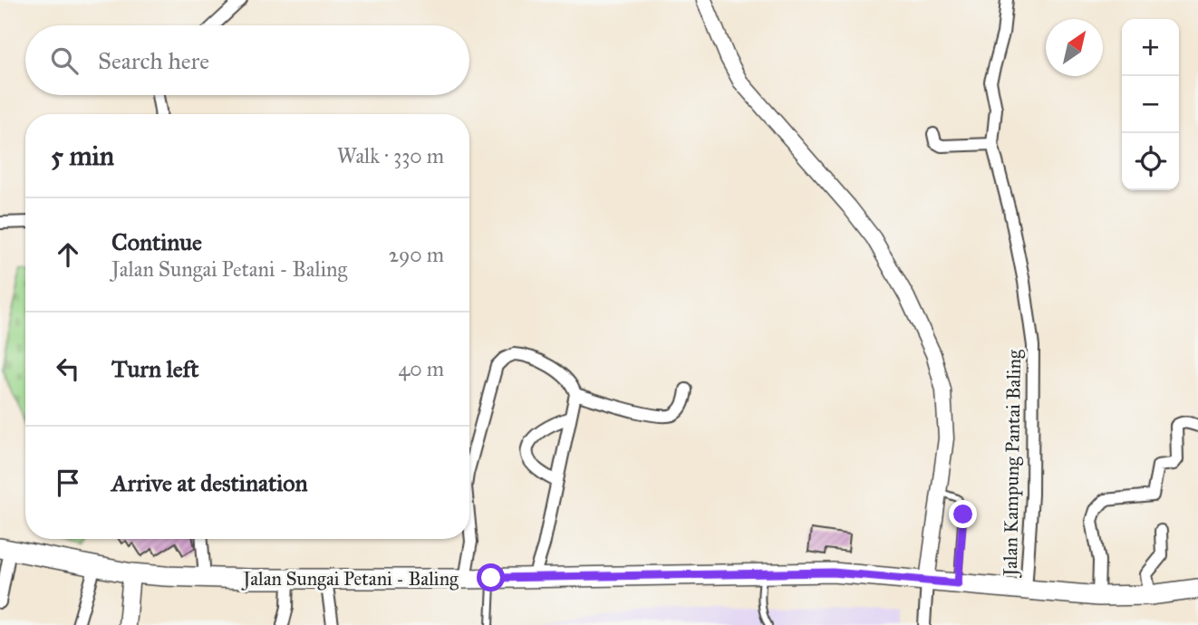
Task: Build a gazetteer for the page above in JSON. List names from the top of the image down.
{
  "streets": {
    "main road": ["Jalan Sungai Petani - Baling"],
    "street": ["Jalan Kampung Pantai Baling"]
  },
  "crossings": [
    ["Jalan Kampung Pantai Baling", "Jalan Sungai Petani - Baling"]
  ],
  "north": "top right",
  "page": {
    "map_buttons": ["+", "−"],
    "search": "Search here",
    "heading": ["5 min", "Walk · 330 m"],
    "list": [
      ["Continue", "Jalan Sungai Petani - Baling", "290 m"],
      ["Turn left", "40 m"],
      "Arrive at destination"
    ]
  }
}
